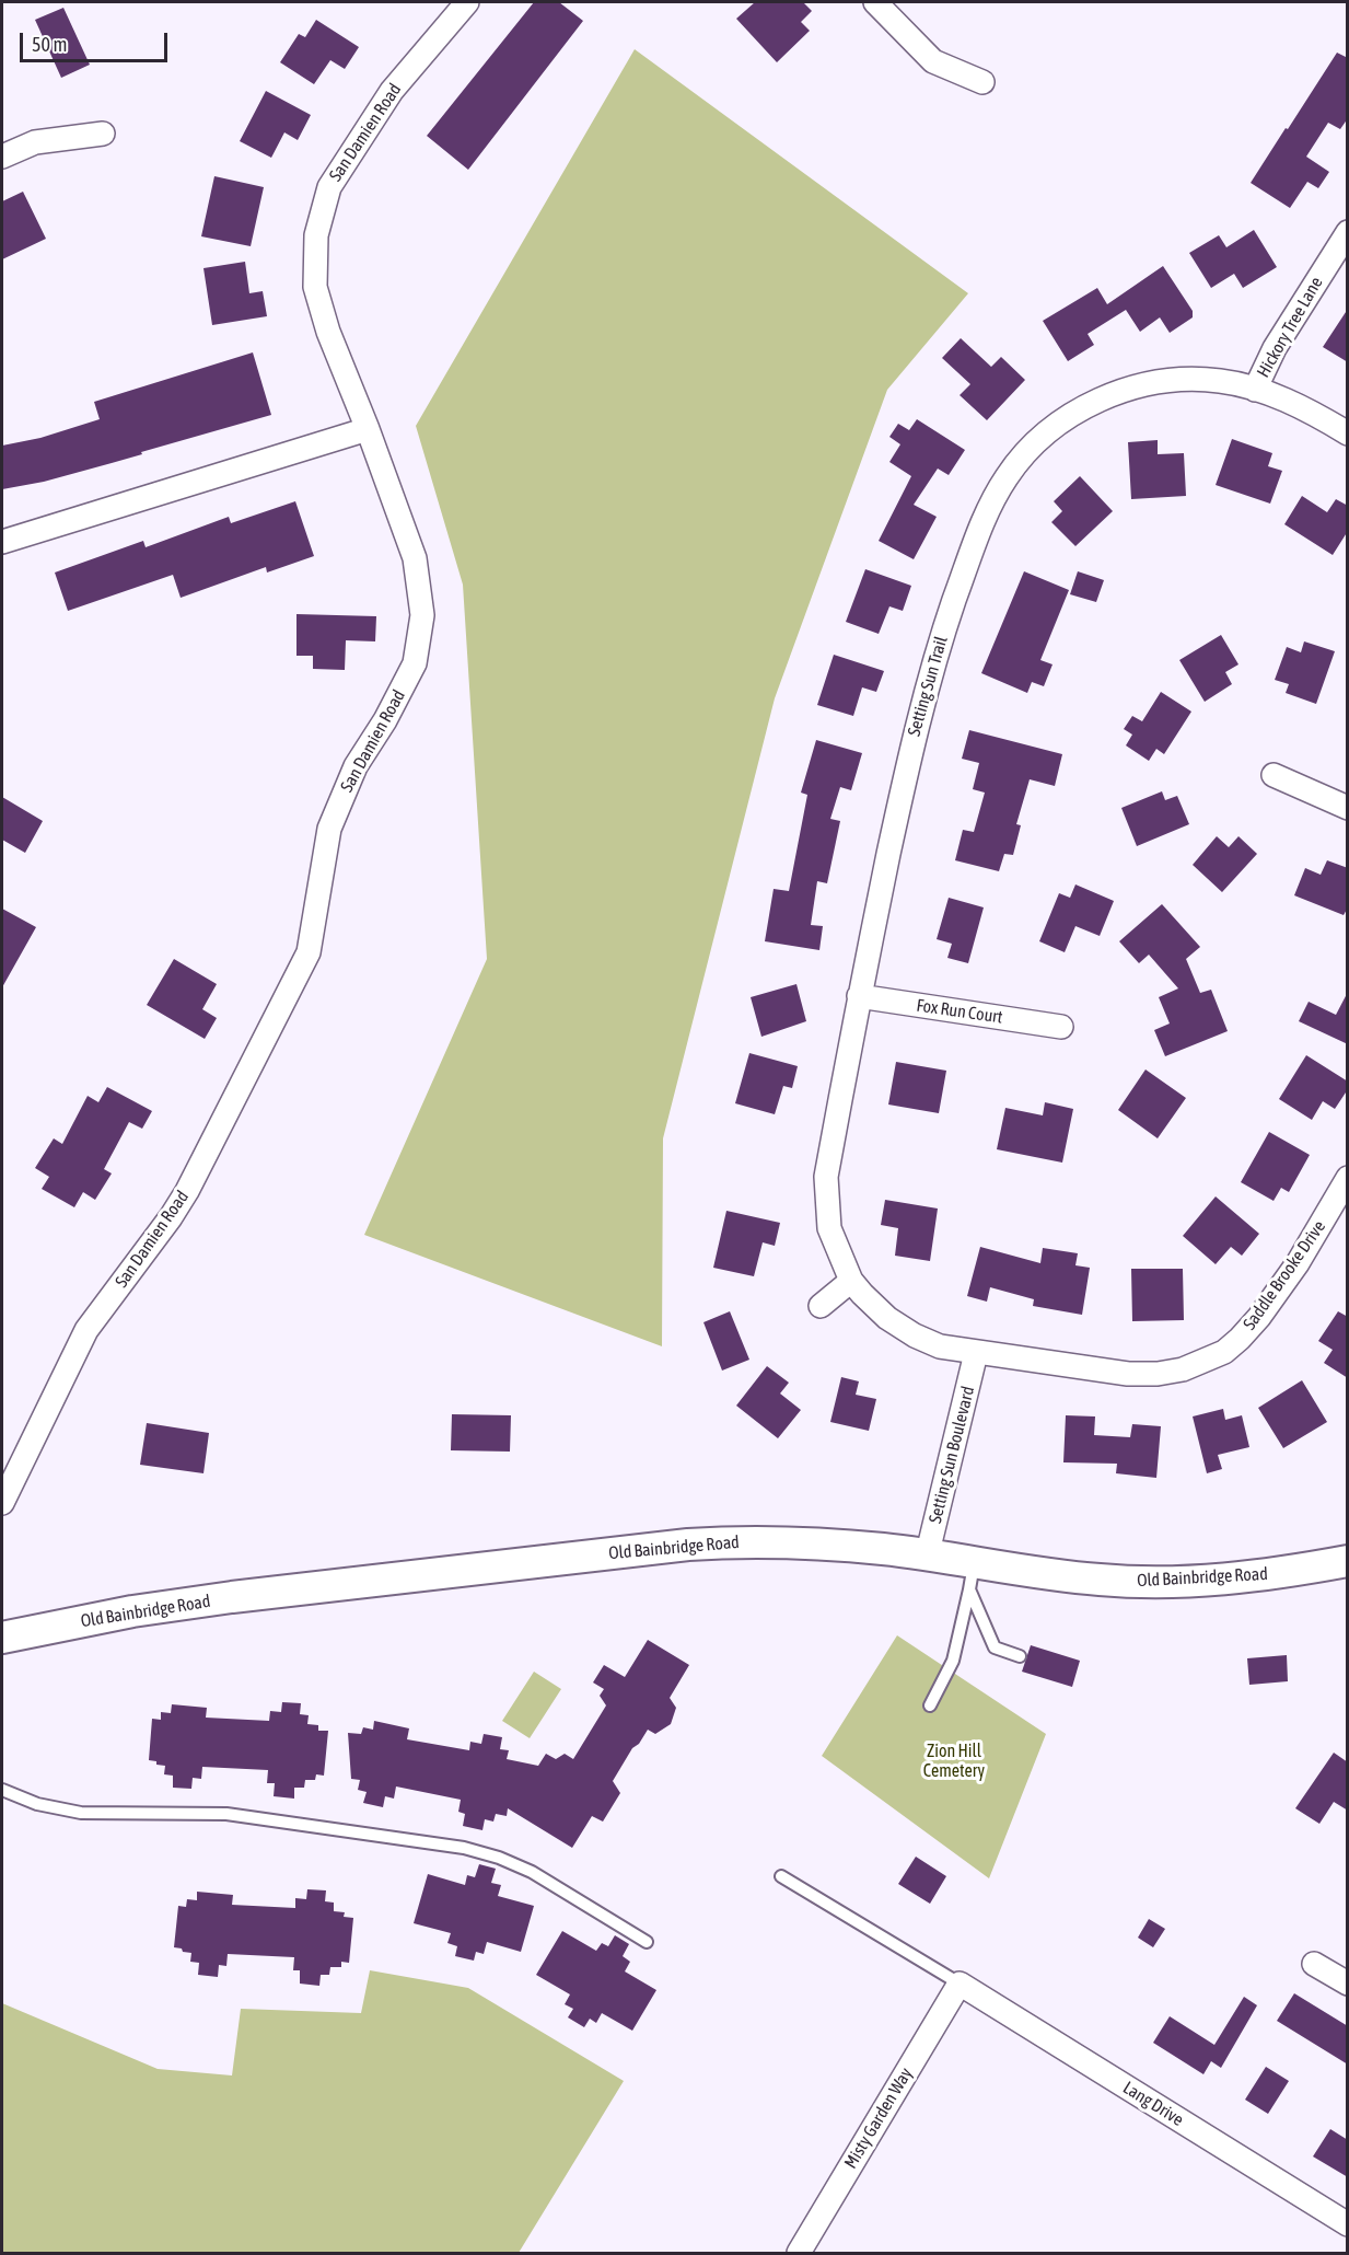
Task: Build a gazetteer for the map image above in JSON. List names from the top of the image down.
{
  "streets": {
    "main road": ["Old Bainbridge Road"],
    "street": [
      "San Damien Road",
      "Hickory Tree Lane",
      "Setting Sun Trail",
      "Fox Run Court",
      "Saddle Brooke Drive",
      "Setting Sun Boulevard",
      "Lang Drive",
      "Misty Garden Way"
    ]
  },
  "crossings": [
    ["Hickory Tree Lane", "Setting Sun Trail"],
    ["Setting Sun Trail", "Fox Run Court"],
    ["Setting Sun Trail", "Saddle Brooke Drive"],
    ["Setting Sun Trail", "Setting Sun Boulevard"],
    ["Saddle Brooke Drive", "Setting Sun Boulevard"],
    ["Setting Sun Boulevard", "Old Bainbridge Road"],
    ["Lang Drive", "Misty Garden Way"]
  ],
  "parks": ["Zion Hill Cemetery"],
  "scale_bar": "50 m"
}
